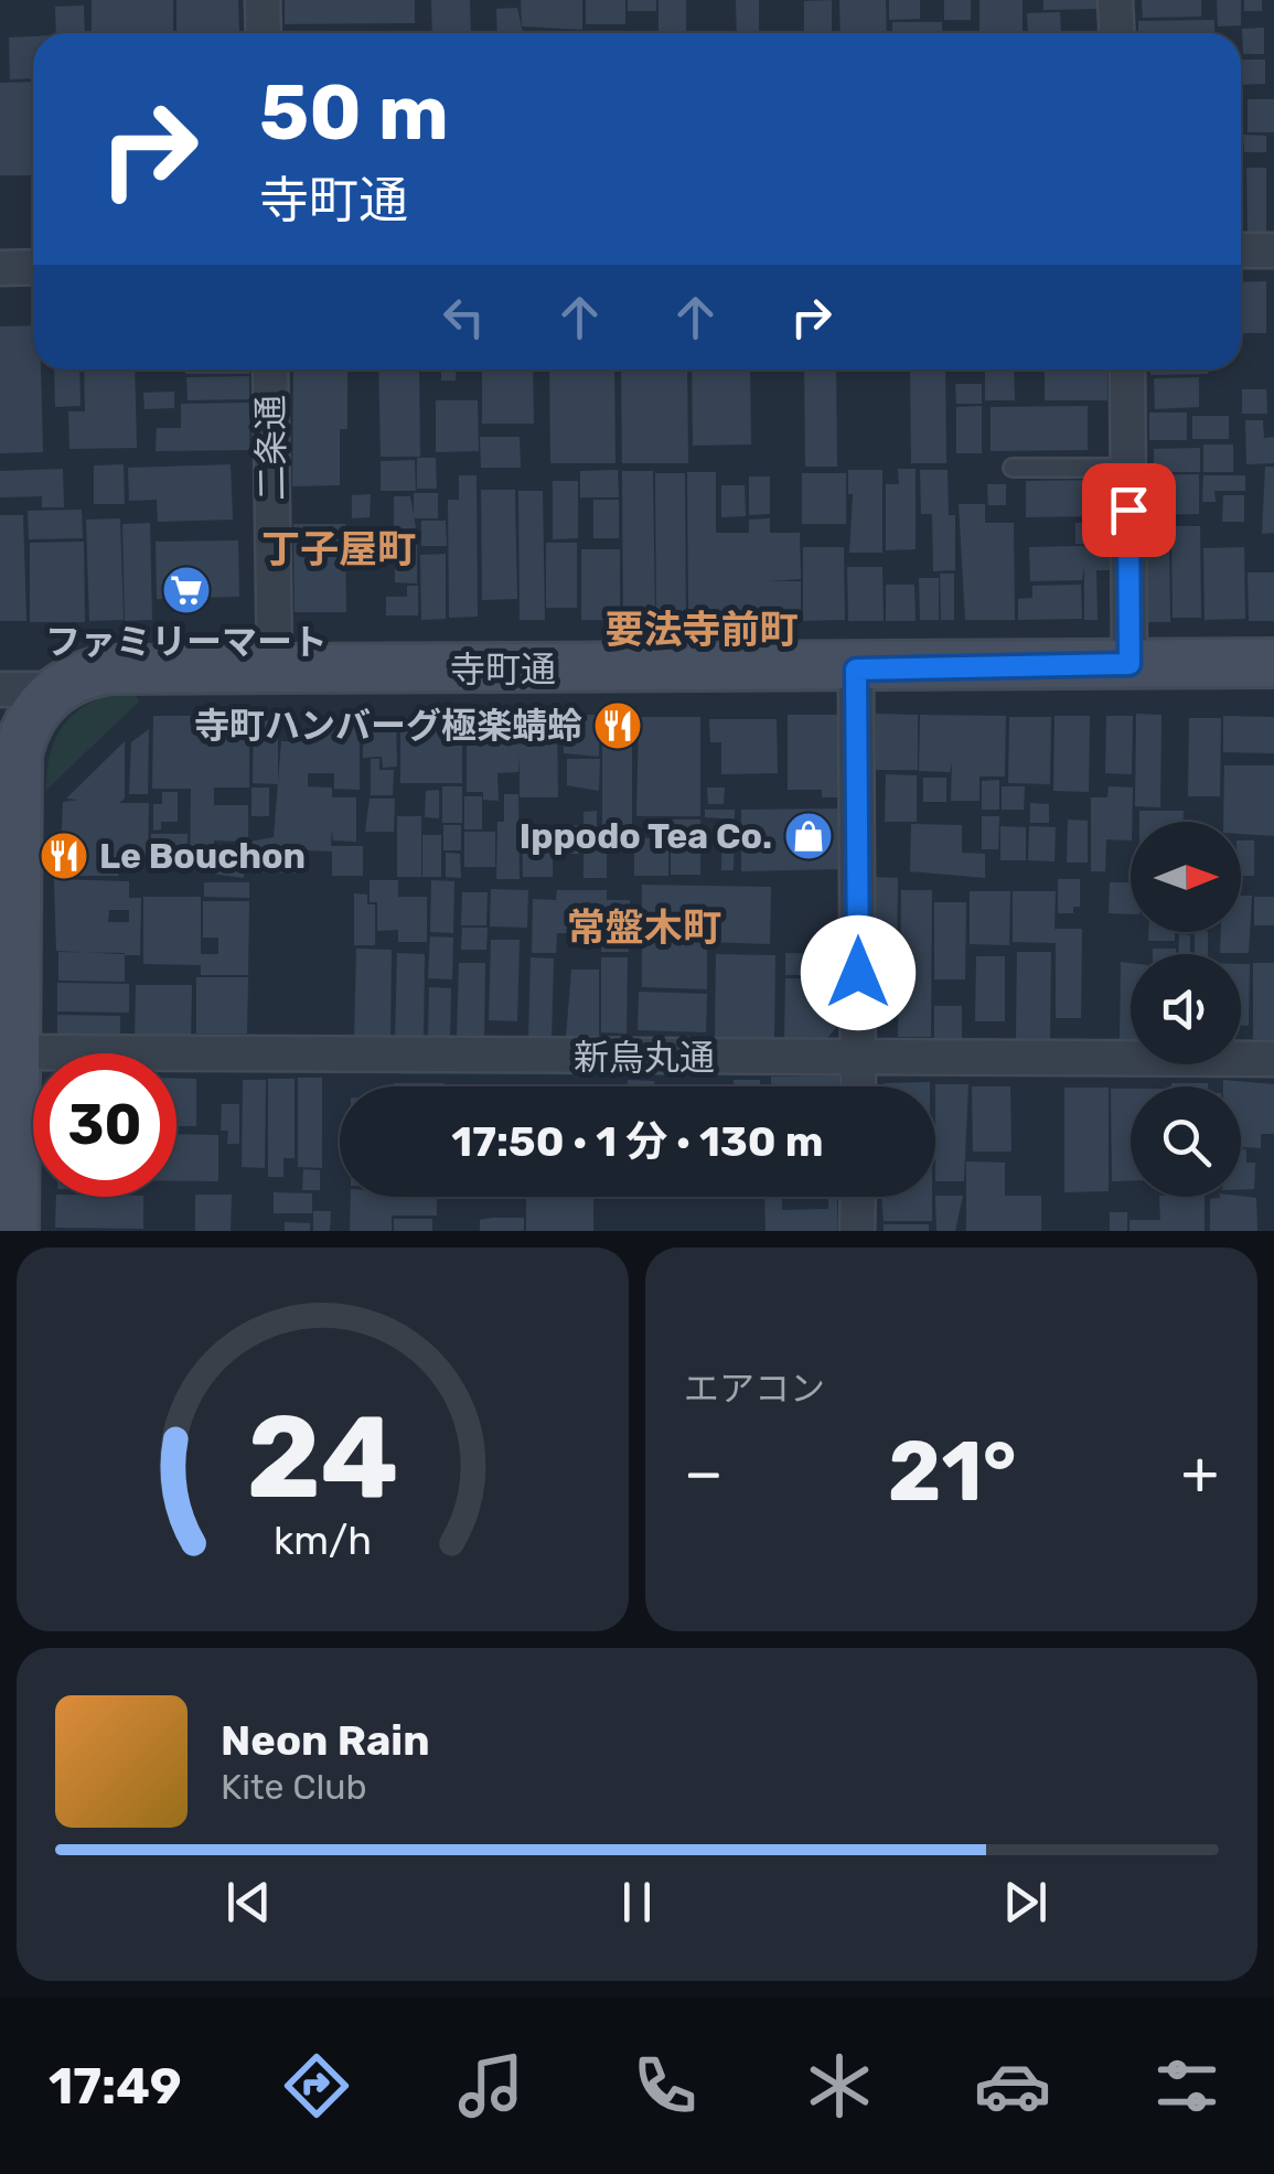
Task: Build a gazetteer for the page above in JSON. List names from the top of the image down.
{
  "streets": {
    "street": ["二条通", "寺町通", "新烏丸通"]
  },
  "crossings": [
    ["二条通", "寺町通"]
  ],
  "districts": ["丁子屋町", "要法寺前町", "常盤木町"],
  "places": {
    "supermarket": ["ファミリーマート"],
    "restaurant": ["寺町ハンバーグ極楽蜻蛉", "Le Bouchon"],
    "shop": ["Ippodo Tea Co."]
  },
  "north": "right",
  "page": {
    "turn": ["50 m", "寺町通"],
    "limit": "30",
    "trip": "17:50 · 1 分 · 130 m",
    "tile": "エアコン",
    "heat": ["−", "21°", "+"],
    "song": ["Neon Rain", "Kite Club"],
    "tabs": "17:49",
    "gauge": ["24", "km/h"]
  }
}
